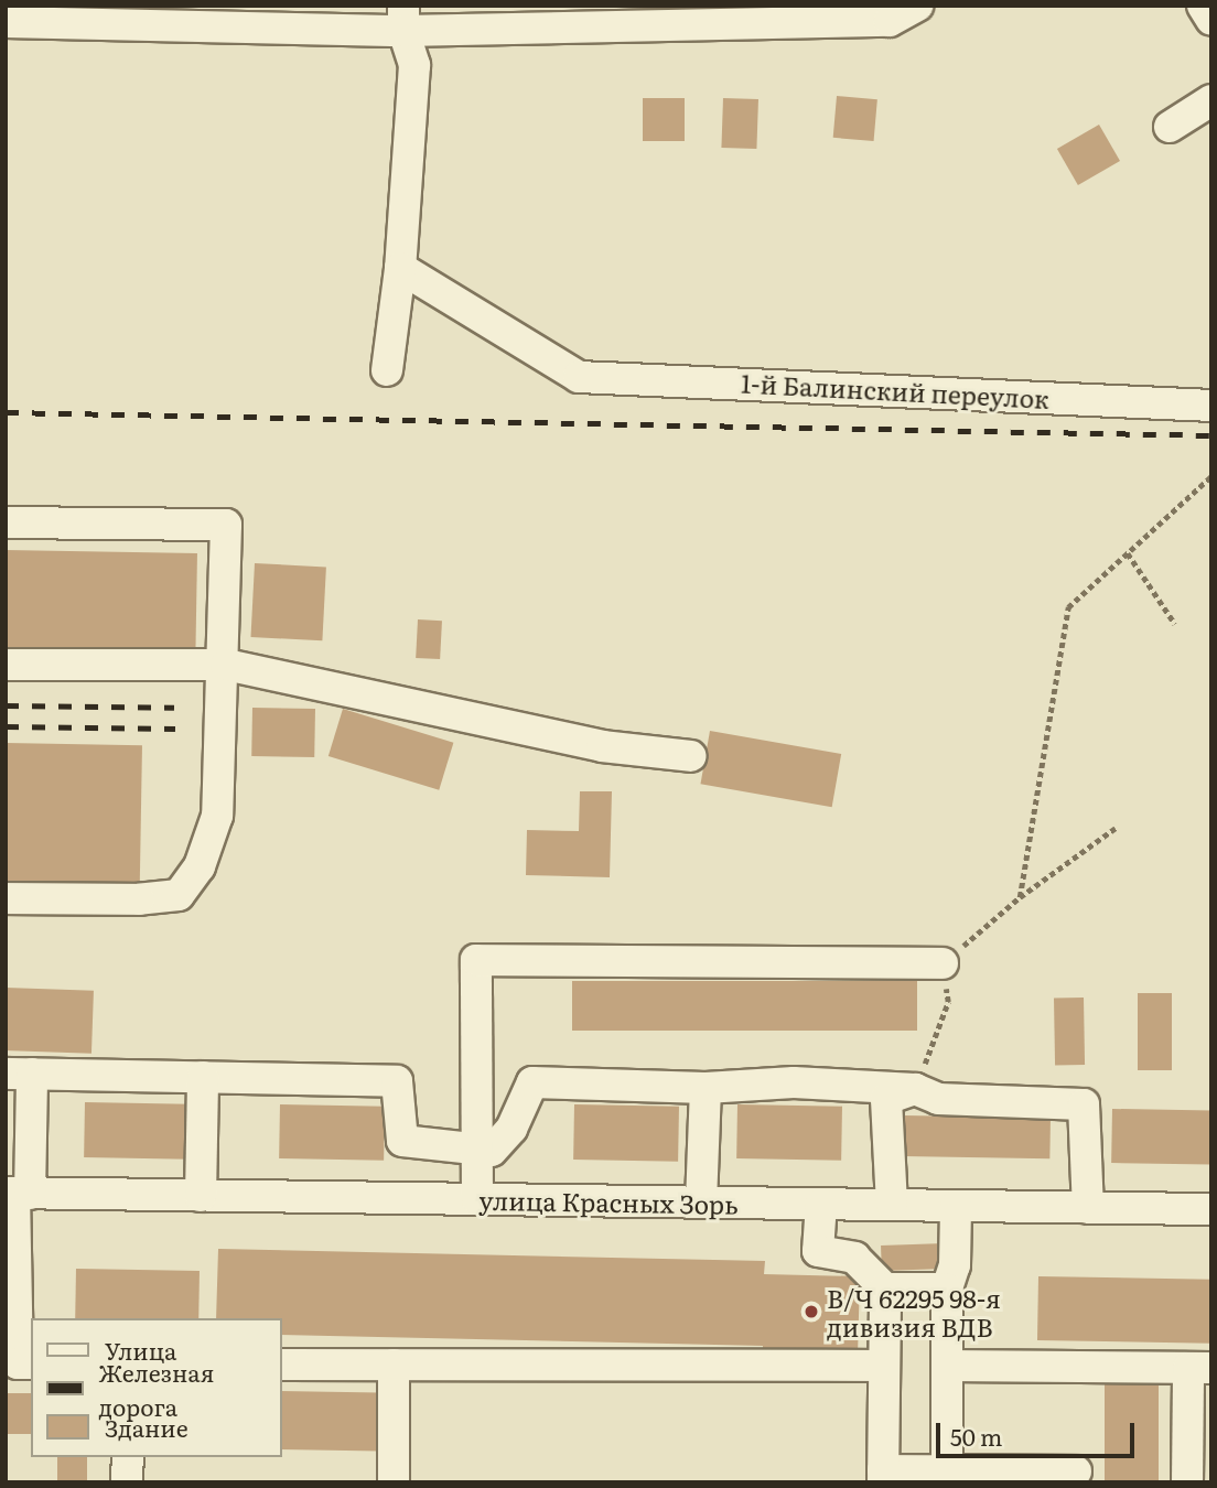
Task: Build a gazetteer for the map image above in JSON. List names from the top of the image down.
{
  "streets": {
    "street": ["1-й Балинский переулок", "улица Красных Зорь"]
  },
  "places": ["В/Ч 62295 98-я дивизия ВДВ"],
  "legend": ["Улица", "Железная дорога", "Здание"],
  "scale_bar": "50 m"
}
